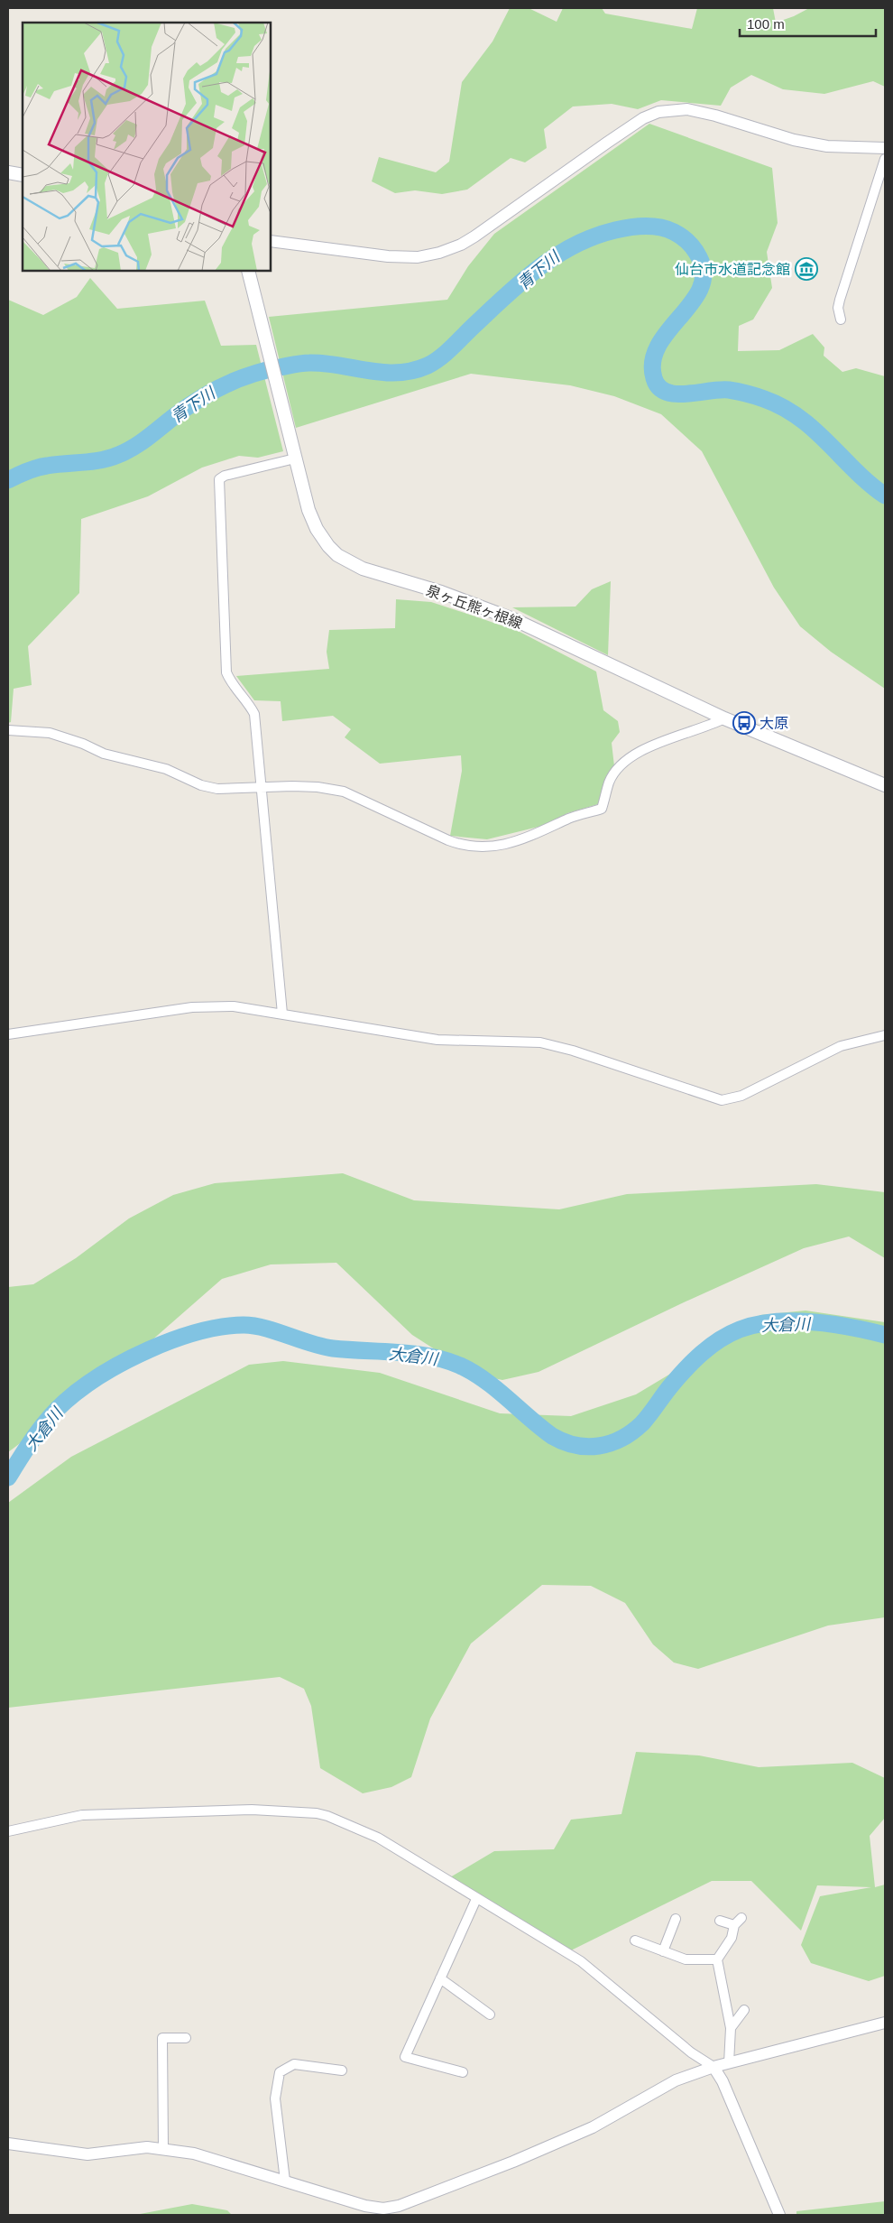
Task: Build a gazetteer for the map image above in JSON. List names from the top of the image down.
{
  "streets": {
    "main road": ["泉ヶ丘熊ヶ根線"]
  },
  "water": ["青下川", "大倉川"],
  "places": {
    "museum": ["仙台市水道記念館"],
    "bus stop": ["大原"]
  },
  "scale_bar": "100 m"
}
